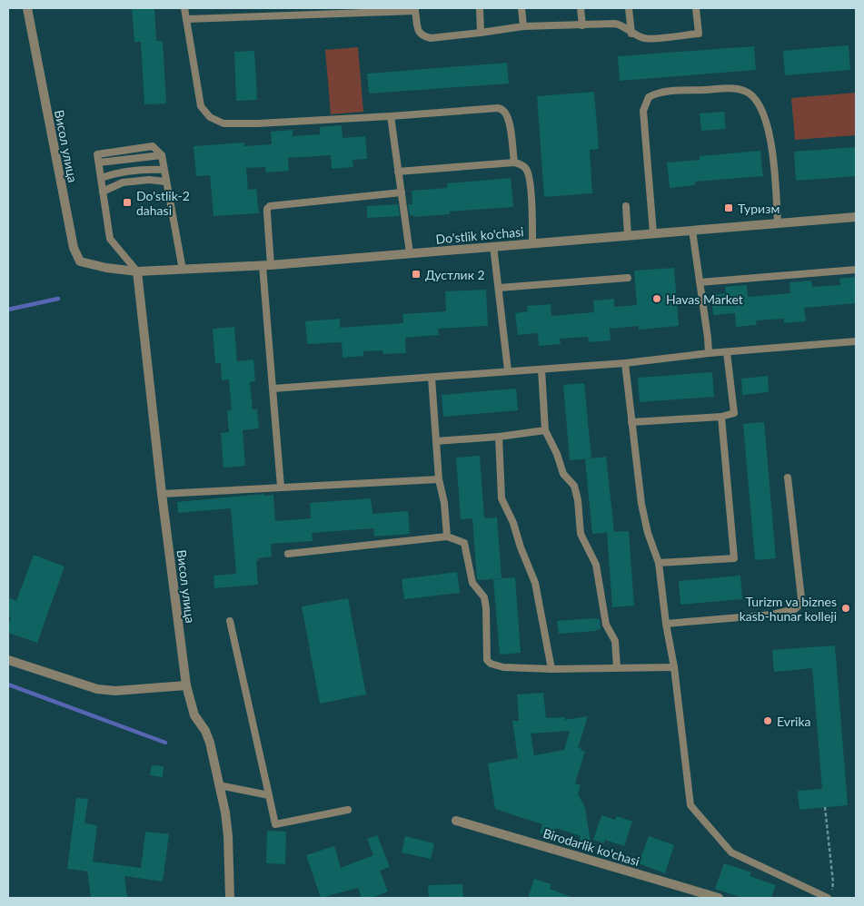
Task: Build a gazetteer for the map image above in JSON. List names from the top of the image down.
{
  "streets": {
    "street": ["Висол улица", "Do'stlik ko'chasi", "Birodarlik ko'chasi"]
  },
  "crossings": [
    ["Висол улица", "Do'stlik ko'chasi"]
  ],
  "places": {
    "transit": ["Do'stlik-2 dahasi", "Туризм", "Дустлик 2"],
    "other": ["Havas Market", "Turizm va biznes kasb-hunar kolleji", "Evrika"]
  }
}
